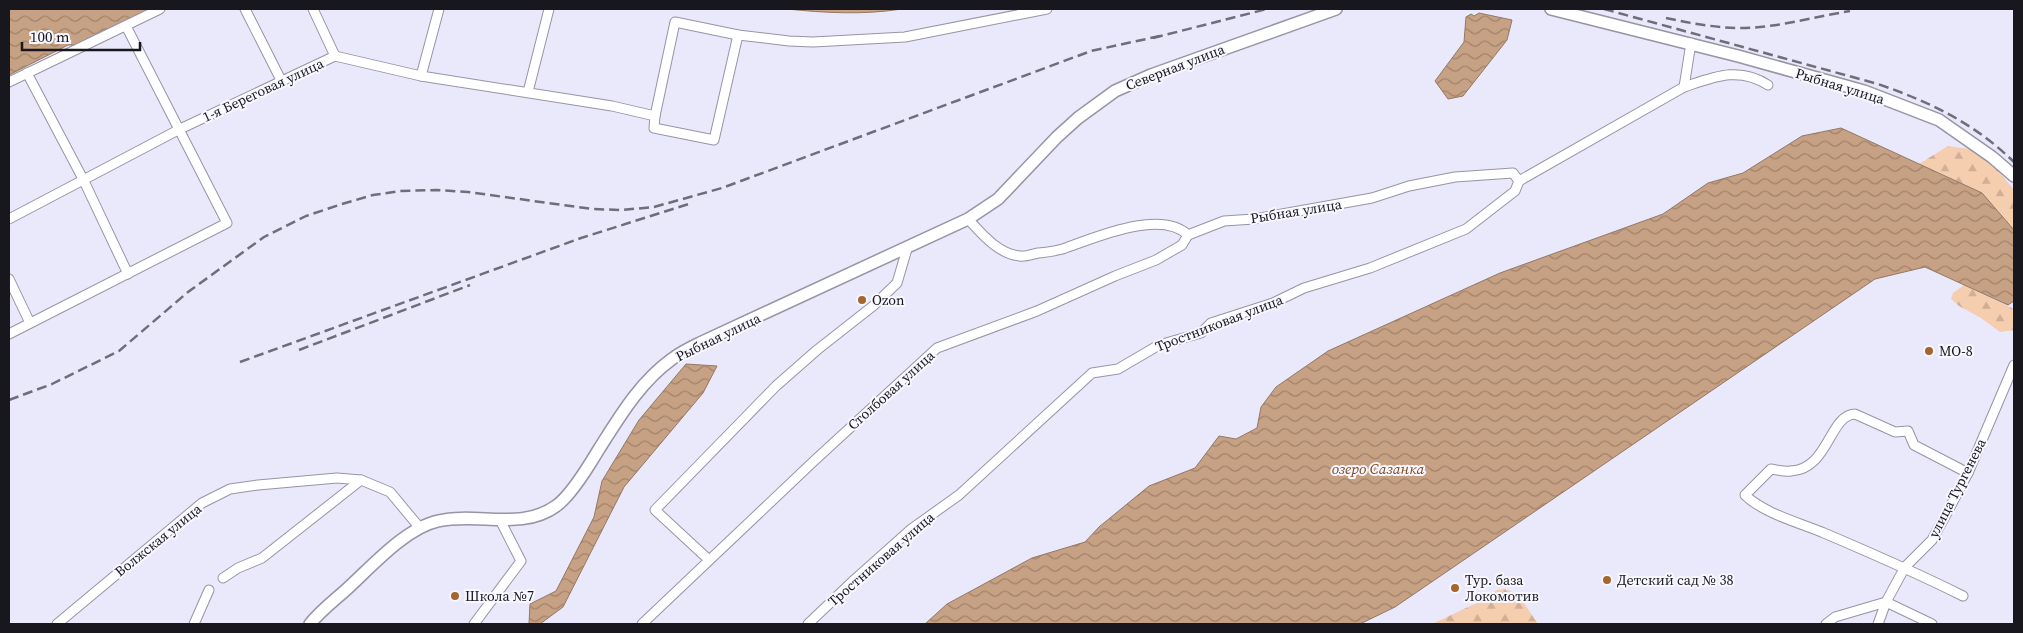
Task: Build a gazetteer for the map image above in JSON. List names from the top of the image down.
{
  "streets": {
    "street": [
      "Северная улица",
      "Рыбная улица",
      "1-я Береговая улица",
      "Тростниковая улица",
      "Столбовая улица",
      "улица Тургенева",
      "Волжская улица"
    ]
  },
  "crossings": [
    ["Северная улица", "Рыбная улица"],
    ["Рыбная улица", "Тростниковая улица"],
    ["Рыбная улица", "Столбовая улица"],
    ["Рыбная улица", "Волжская улица"]
  ],
  "water": ["озеро Сазанка"],
  "places": [
    "Ozon",
    "MO-8",
    "Детский сад № 38",
    "Тур. база Локомотив",
    "Школа №7"
  ],
  "scale_bar": "100 m"
}
